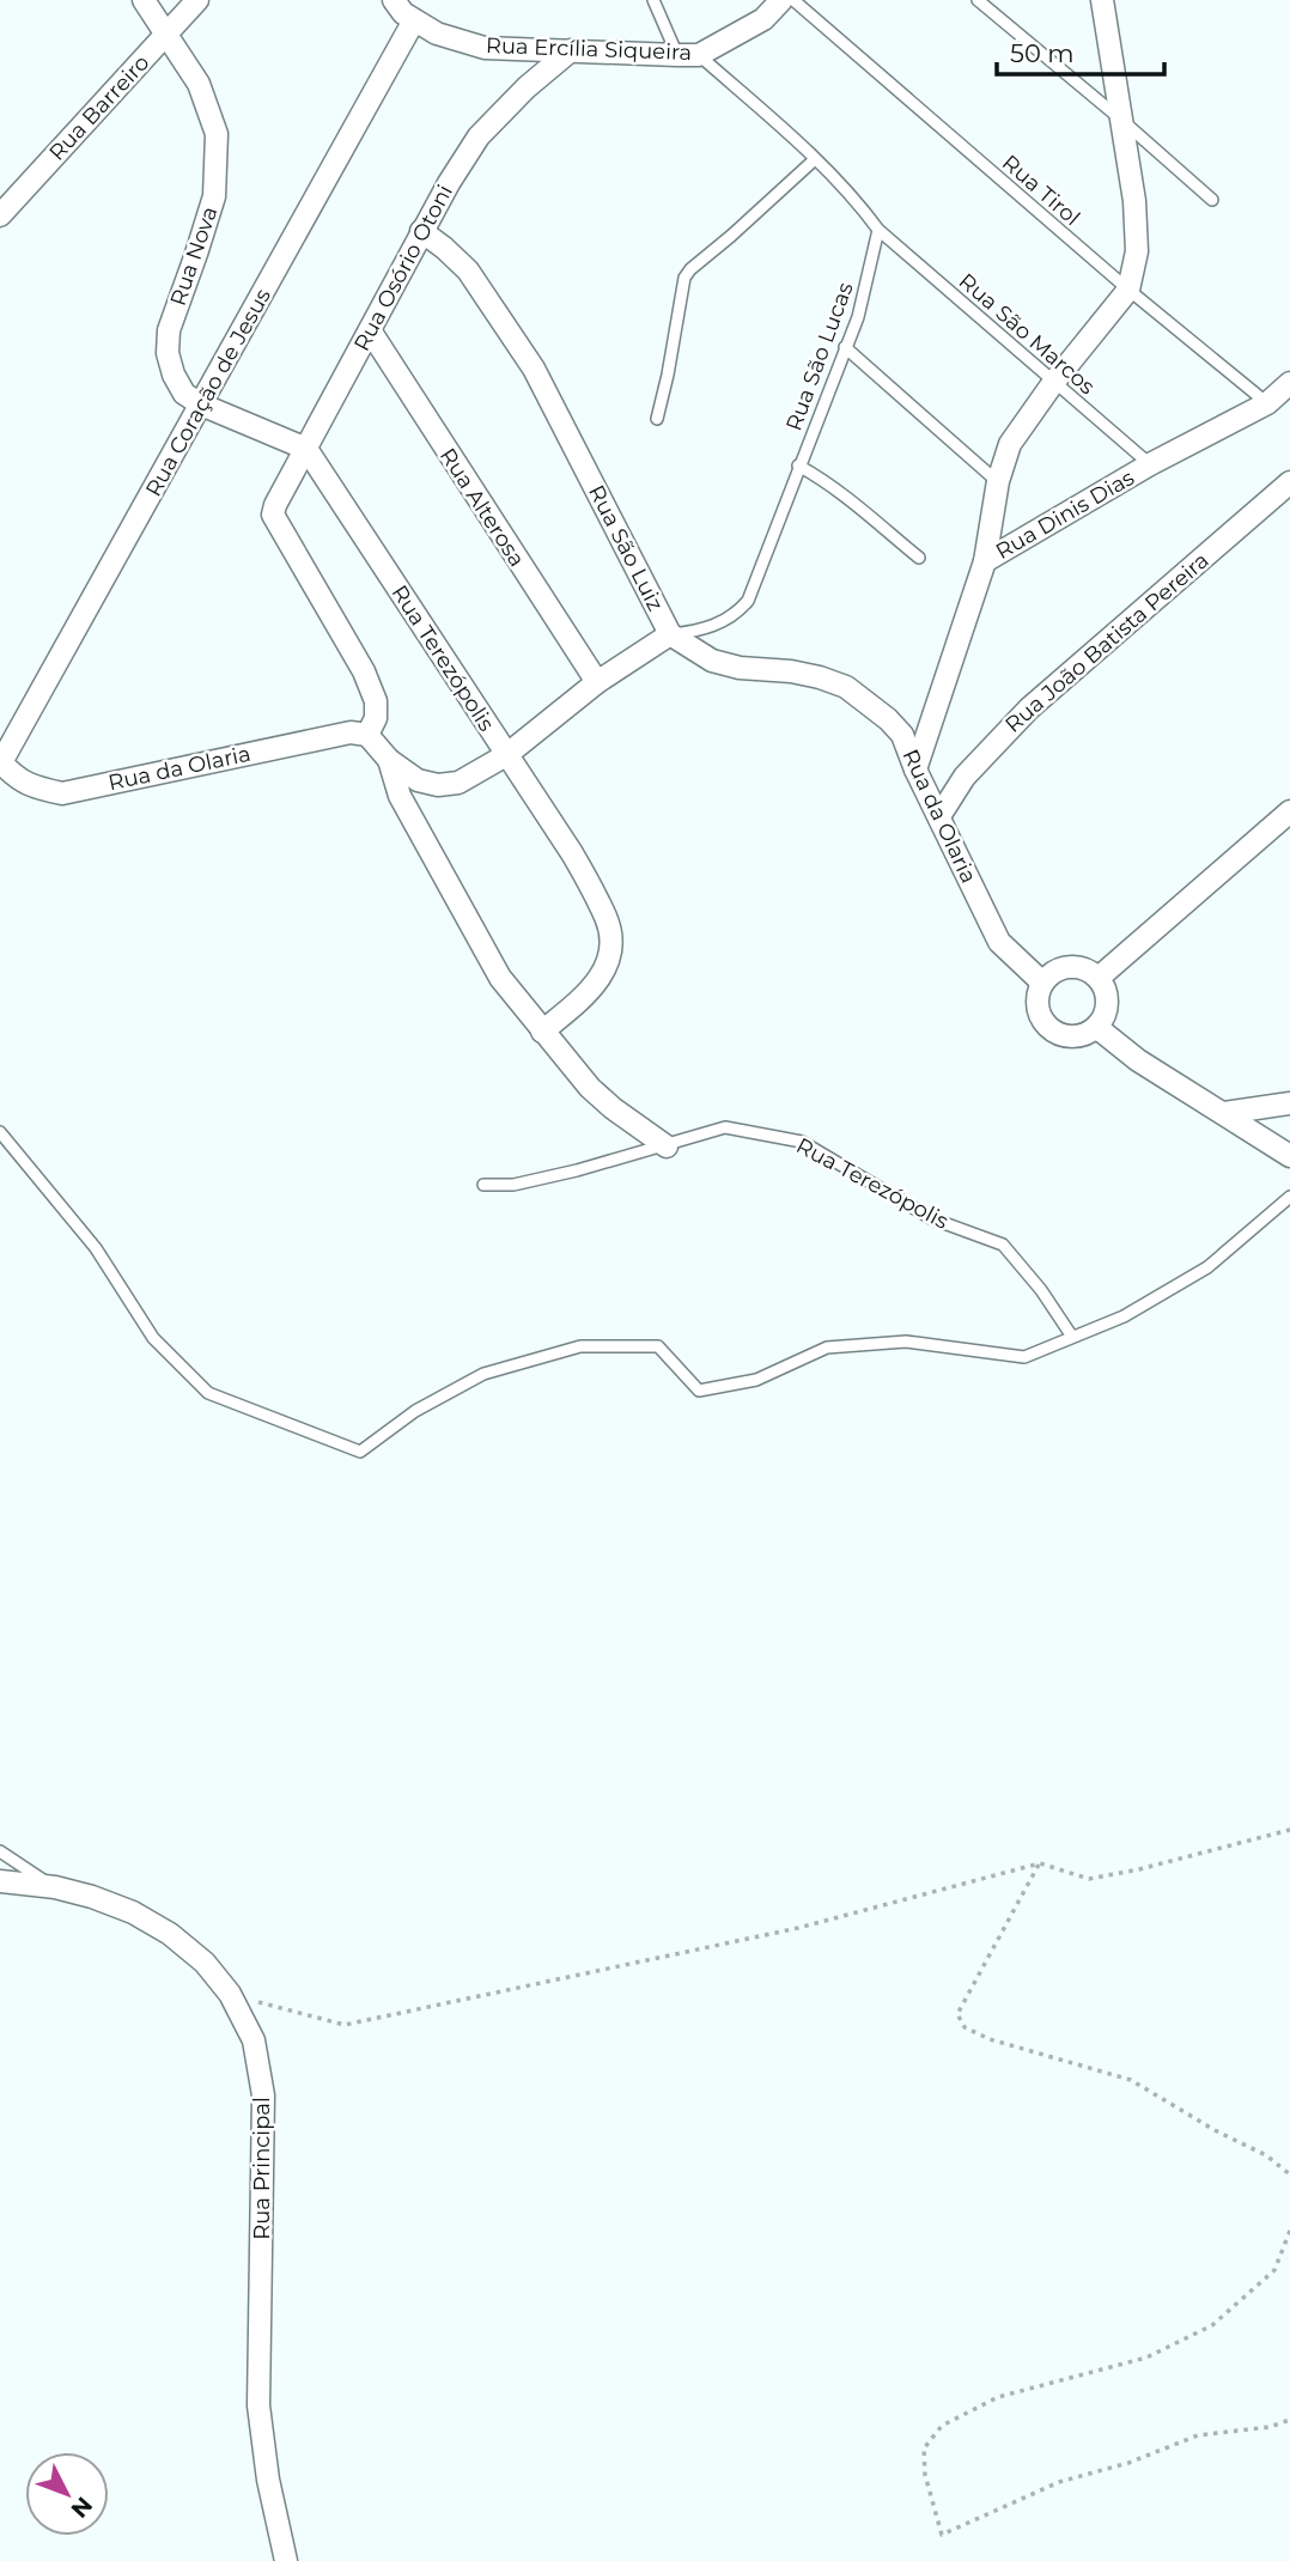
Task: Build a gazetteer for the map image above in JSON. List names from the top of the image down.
{
  "streets": {
    "street": [
      "Rua Ercília Siqueira",
      "Rua Barreiro",
      "Rua Nova",
      "Rua Osório Otoni",
      "Rua Coração de Jesus",
      "Rua Alterosa",
      "Rua Dinis Dias",
      "Rua São Luiz",
      "Rua João Batista Pereira",
      "Rua Terezópolis",
      "Rua da Olaria",
      "Rua Principal"
    ],
    "lane": ["Rua Tirol", "Rua São Marcos", "Rua São Lucas"]
  },
  "crossings": [
    ["Rua Ercília Siqueira", "Rua Osório Otoni"],
    ["Rua Ercília Siqueira", "Rua Coração de Jesus"],
    ["Rua Barreiro", "Rua Nova"],
    ["Rua Tirol", "Rua Dinis Dias"],
    ["Rua Nova", "Rua Osório Otoni"],
    ["Rua Nova", "Rua Coração de Jesus"],
    ["Rua Nova", "Rua Terezópolis"],
    ["Rua Osório Otoni", "Rua Alterosa"],
    ["Rua Osório Otoni", "Rua São Luiz"],
    ["Rua Osório Otoni", "Rua Terezópolis"],
    ["Rua Osório Otoni", "Rua da Olaria"],
    ["Rua São Marcos", "Rua São Lucas"],
    ["Rua São Marcos", "Rua Dinis Dias"],
    ["Rua São Lucas", "Rua São Luiz"],
    ["Rua São Lucas", "Rua da Olaria"],
    ["Rua Coração de Jesus", "Rua da Olaria"],
    ["Rua Alterosa", "Rua São Luiz"],
    ["Rua Dinis Dias", "Rua da Olaria"],
    ["Rua São Luiz", "Rua Terezópolis"],
    ["Rua São Luiz", "Rua da Olaria"],
    ["Rua João Batista Pereira", "Rua da Olaria"]
  ],
  "scale_bar": "50 m",
  "north": "bottom right"
}
